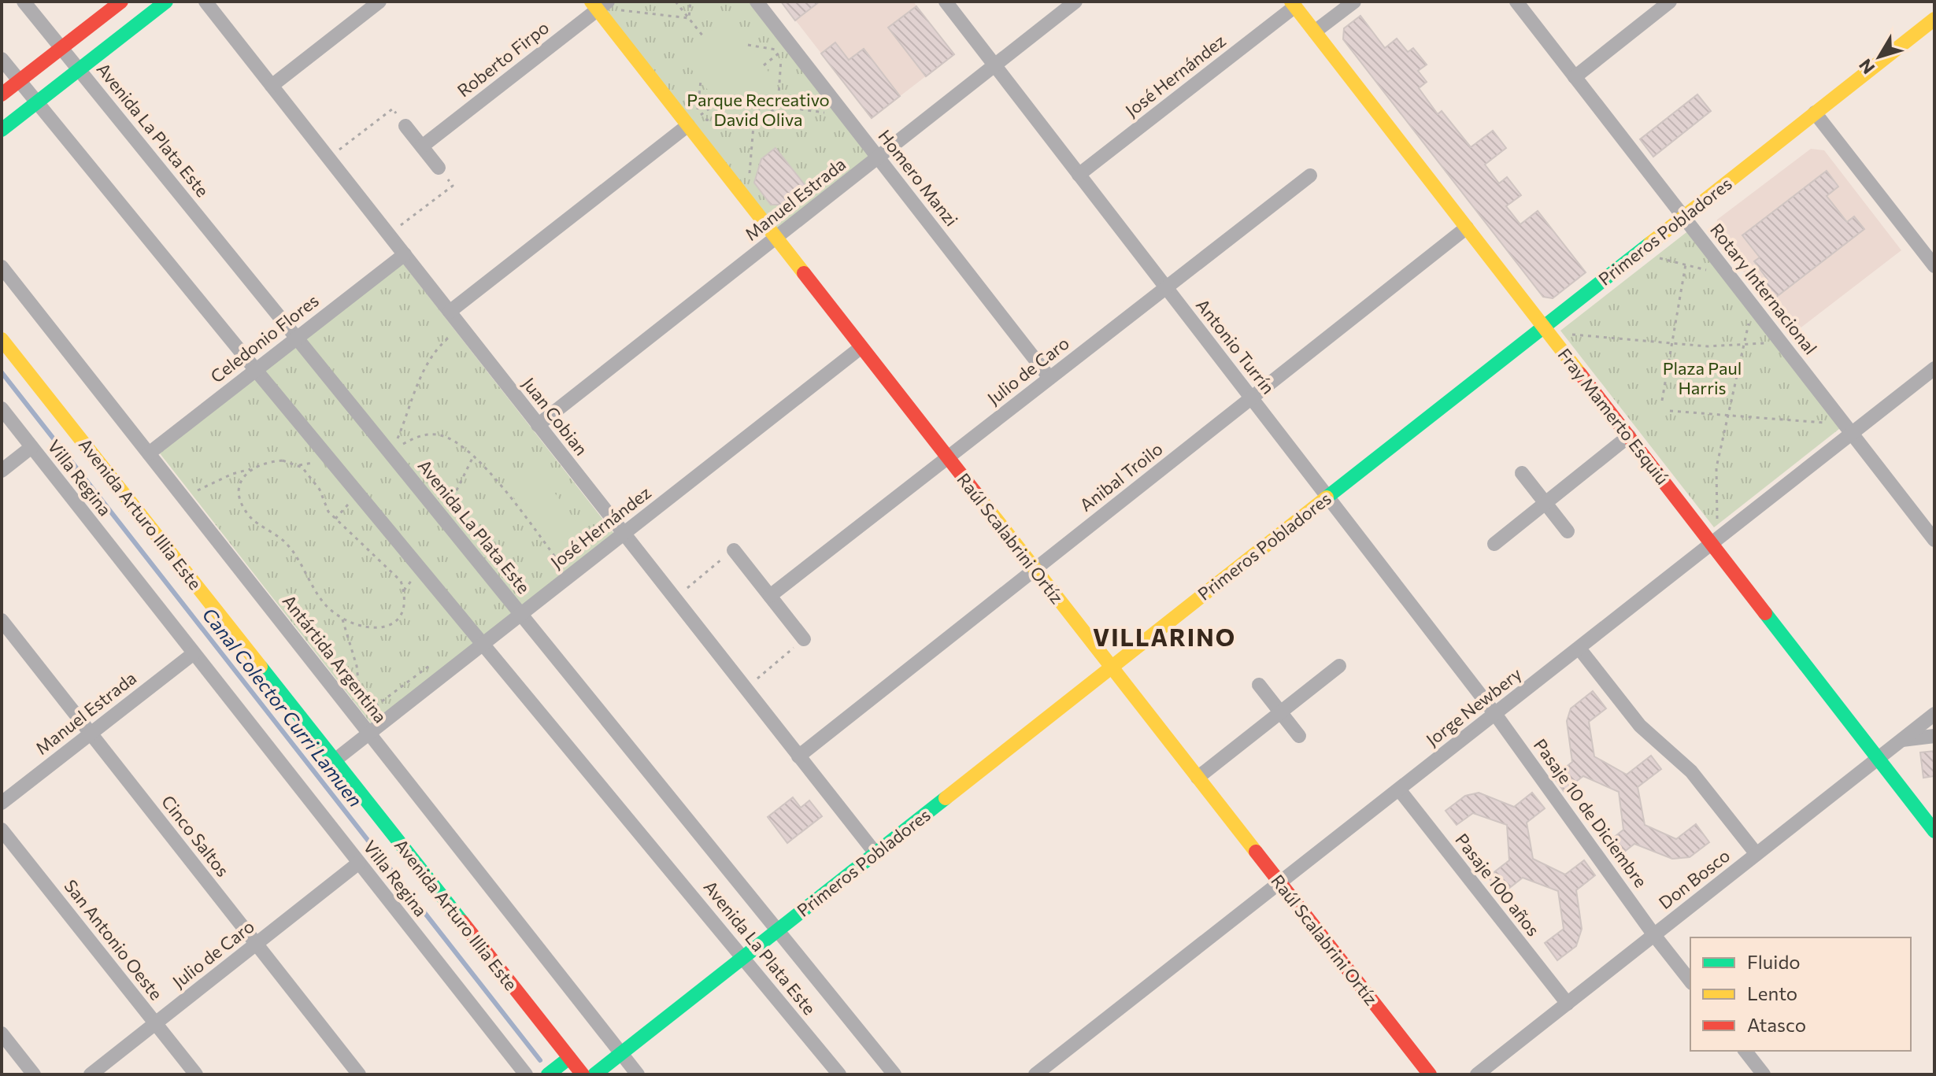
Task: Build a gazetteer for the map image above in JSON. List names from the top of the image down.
{
  "streets": {
    "street": [
      "Roberto Firpo",
      "José Hernández",
      "Avenida La Plata Este",
      "Homero Manzi",
      "Manuel Estrada",
      "Primeros Pobladores",
      "Rotary Internacional",
      "Celedonio Flores",
      "Antonio Turrín",
      "Julio de Caro",
      "Juan Cobian",
      "Fray Mamerto Esquiú",
      "Anibal Troilo",
      "Villa Regina",
      "Avenida Arturo Illia Este",
      "Raúl Scalabrini Ortíz",
      "Antártida Argentina",
      "Jorge Newbery",
      "Pasaje 10 de Diciembre",
      "Cinco Saltos",
      "Don Bosco",
      "Pasaje 100 años",
      "San Antonio Oeste"
    ]
  },
  "crossings": [
    ["Roberto Firpo", "Raúl Scalabrini Ortíz"],
    ["José Hernández", "Avenida La Plata Este"],
    ["José Hernández", "Antonio Turrín"],
    ["José Hernández", "Juan Cobian"],
    ["José Hernández", "Fray Mamerto Esquiú"],
    ["José Hernández", "Avenida Arturo Illia Este"],
    ["José Hernández", "Raúl Scalabrini Ortíz"],
    ["José Hernández", "Antártida Argentina"],
    ["Avenida La Plata Este", "Primeros Pobladores"],
    ["Avenida La Plata Este", "Celedonio Flores"],
    ["Homero Manzi", "Manuel Estrada"],
    ["Homero Manzi", "Julio de Caro"],
    ["Manuel Estrada", "Antonio Turrín"],
    ["Manuel Estrada", "Juan Cobian"],
    ["Manuel Estrada", "Villa Regina"],
    ["Manuel Estrada", "Raúl Scalabrini Ortíz"],
    ["Manuel Estrada", "Cinco Saltos"],
    ["Primeros Pobladores", "Rotary Internacional"],
    ["Primeros Pobladores", "Antonio Turrín"],
    ["Primeros Pobladores", "Juan Cobian"],
    ["Primeros Pobladores", "Fray Mamerto Esquiú"],
    ["Primeros Pobladores", "Raúl Scalabrini Ortíz"],
    ["Primeros Pobladores", "Antártida Argentina"],
    ["Rotary Internacional", "Jorge Newbery"],
    ["Celedonio Flores", "Juan Cobian"],
    ["Celedonio Flores", "Antártida Argentina"],
    ["Antonio Turrín", "Julio de Caro"],
    ["Antonio Turrín", "Anibal Troilo"],
    ["Antonio Turrín", "Jorge Newbery"],
    ["Antonio Turrín", "Pasaje 10 de Diciembre"],
    ["Julio de Caro", "Villa Regina"],
    ["Julio de Caro", "Raúl Scalabrini Ortíz"],
    ["Julio de Caro", "Cinco Saltos"],
    ["Julio de Caro", "San Antonio Oeste"],
    ["Juan Cobian", "Anibal Troilo"],
    ["Fray Mamerto Esquiú", "Anibal Troilo"],
    ["Fray Mamerto Esquiú", "Jorge Newbery"],
    ["Fray Mamerto Esquiú", "Don Bosco"],
    ["Anibal Troilo", "Raúl Scalabrini Ortíz"],
    ["Raúl Scalabrini Ortíz", "Jorge Newbery"],
    ["Jorge Newbery", "Pasaje 10 de Diciembre"],
    ["Jorge Newbery", "Pasaje 100 años"],
    ["Pasaje 10 de Diciembre", "Don Bosco"],
    ["Don Bosco", "Pasaje 100 años"]
  ],
  "districts": ["VILLARINO"],
  "water": ["Canal Colector Curri Lamuen"],
  "parks": ["Parque Recreativo David Oliva", "Plaza Paul Harris"],
  "legend": ["Fluido", "Lento", "Atasco"],
  "north": "bottom left"
}
